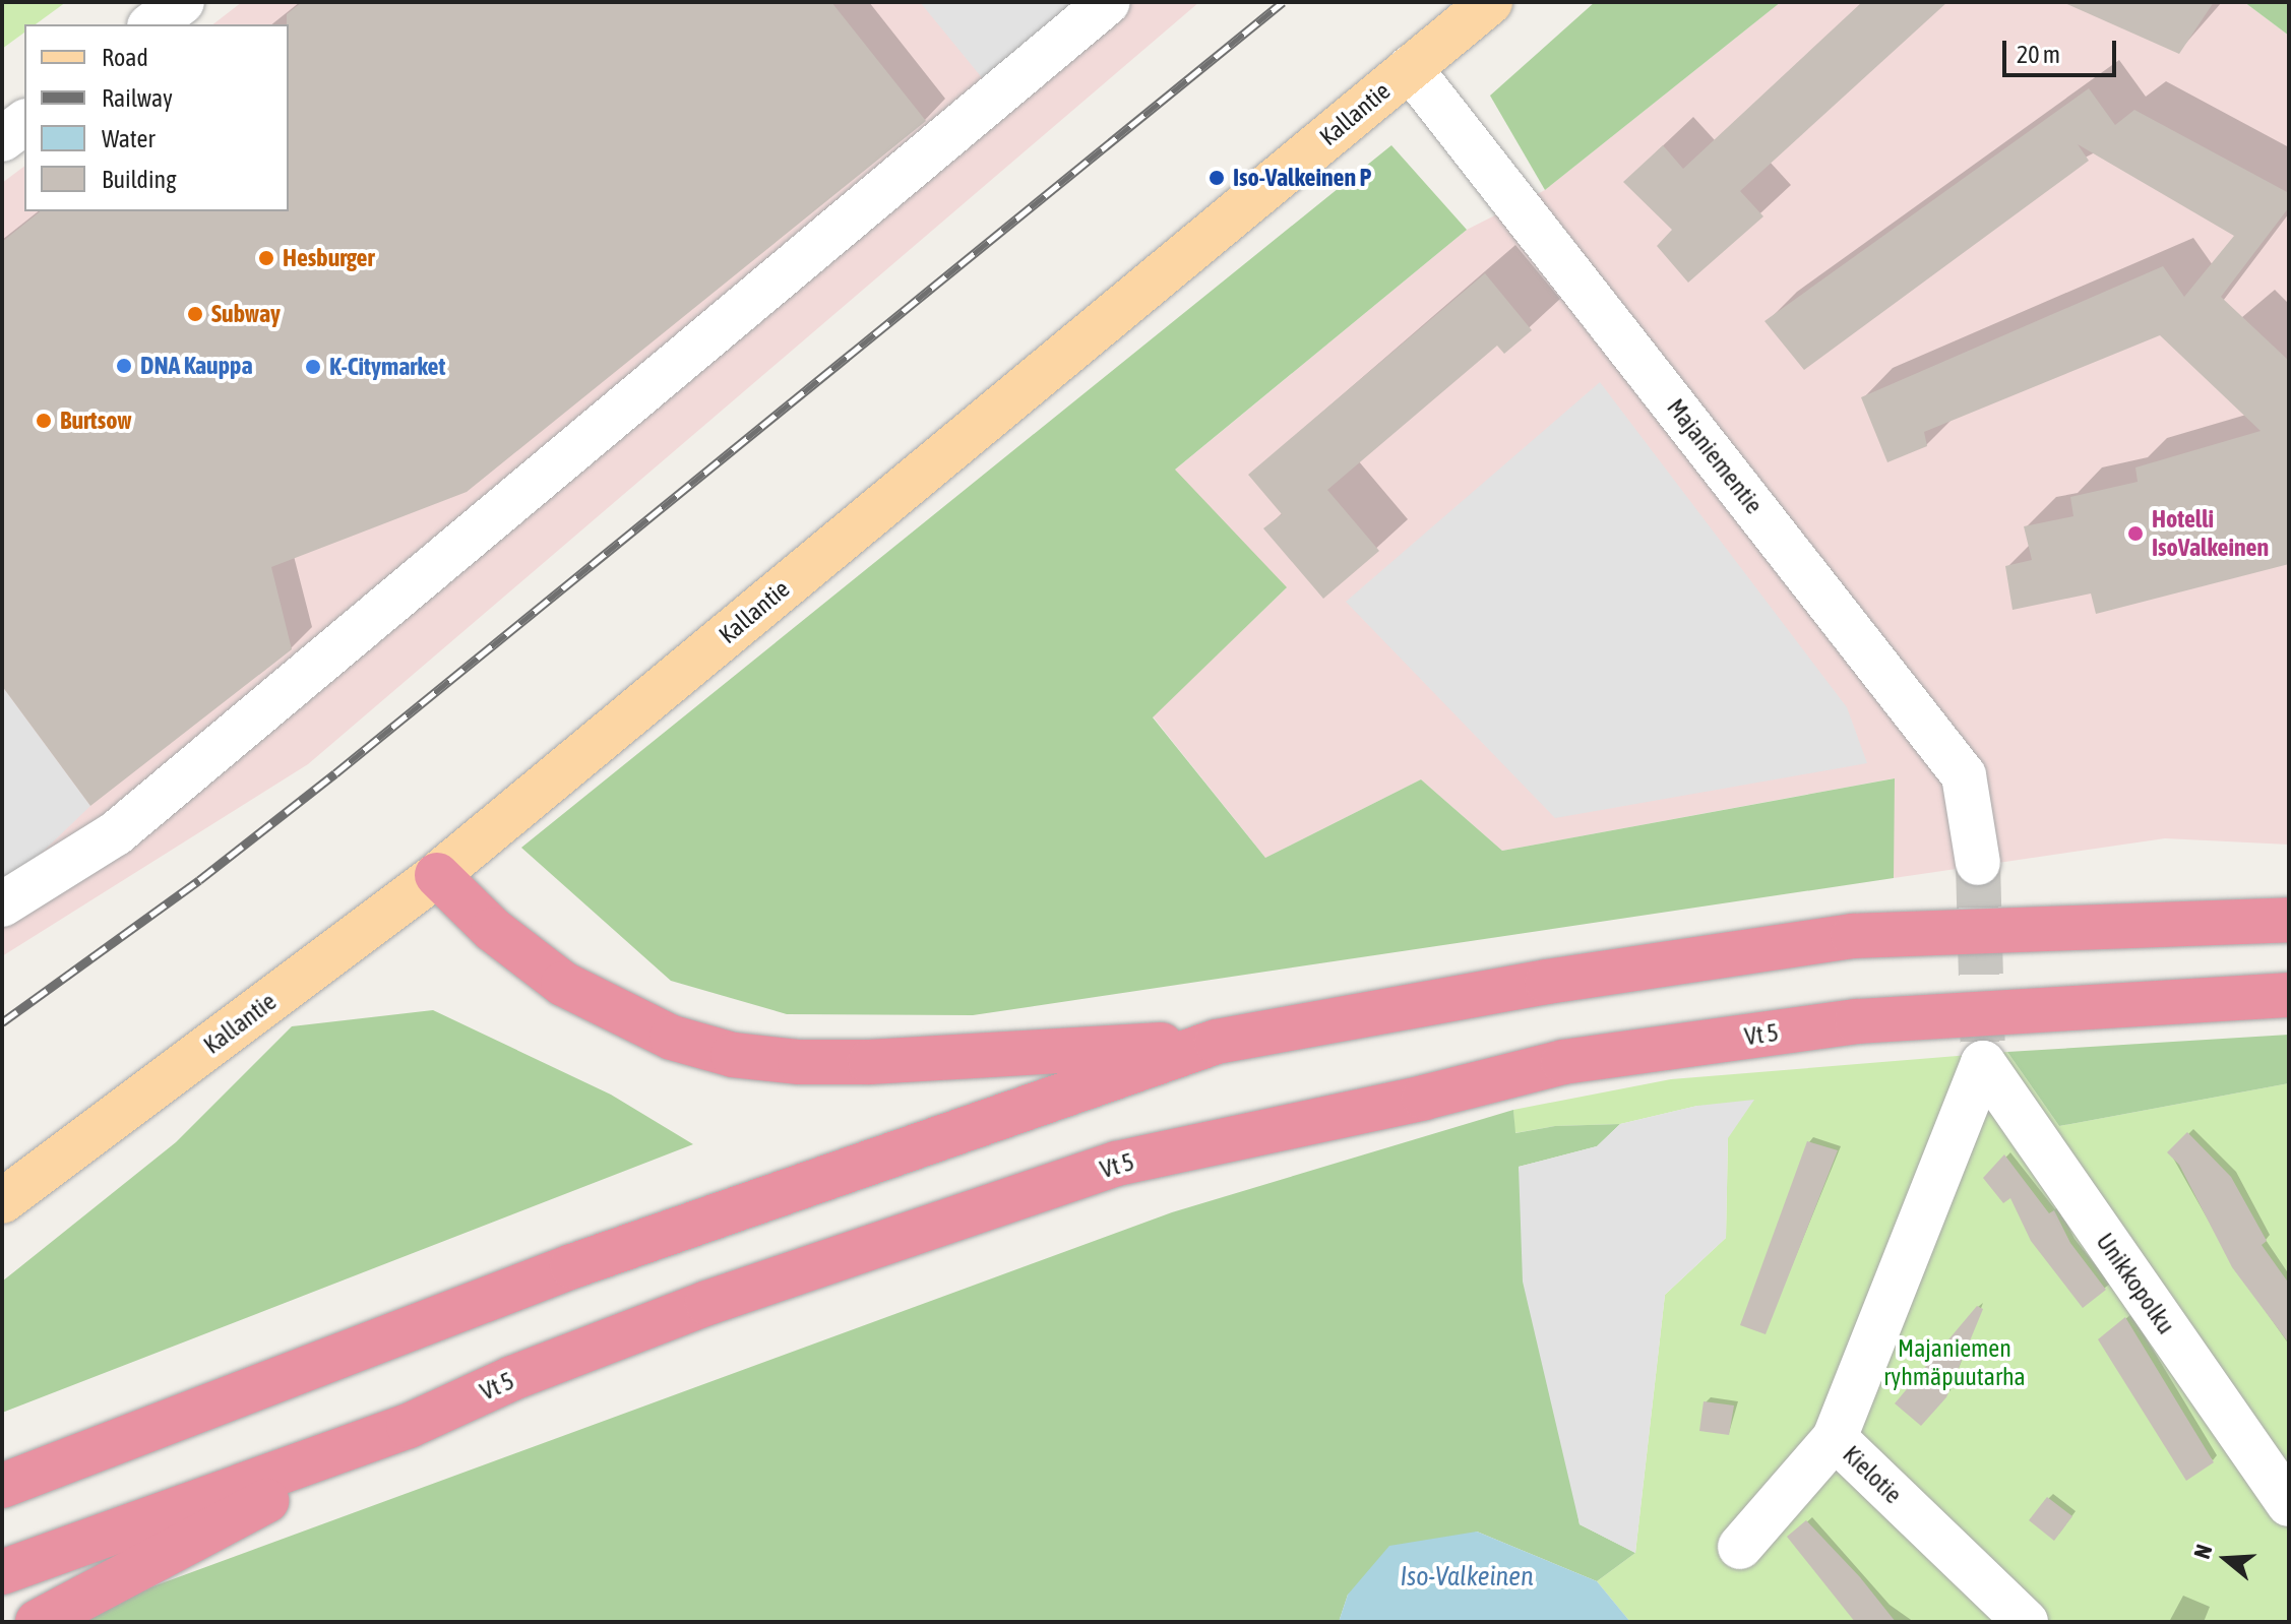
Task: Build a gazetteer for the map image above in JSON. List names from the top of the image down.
{
  "streets": {
    "highway": ["Vt 5"],
    "main road": ["Kallantie"],
    "street": ["Majaniementie", "Unikkopolku", "Kielotie"]
  },
  "crossings": [
    ["Kallantie", "Majaniementie"],
    ["Unikkopolku", "Kielotie"]
  ],
  "water": ["Iso-Valkeinen"],
  "parks": ["Majaniemen ryhmäpuutarha"],
  "places": [
    "Iso-Valkeinen P",
    "Hesburger",
    "Subway",
    "DNA Kauppa",
    "K-Citymarket",
    "Burtsow",
    "Hotelli IsoValkeinen"
  ],
  "legend": [
    "Road",
    "Railway",
    "Water",
    "Building"
  ],
  "scale_bar": "20 m",
  "north": "left"
}
